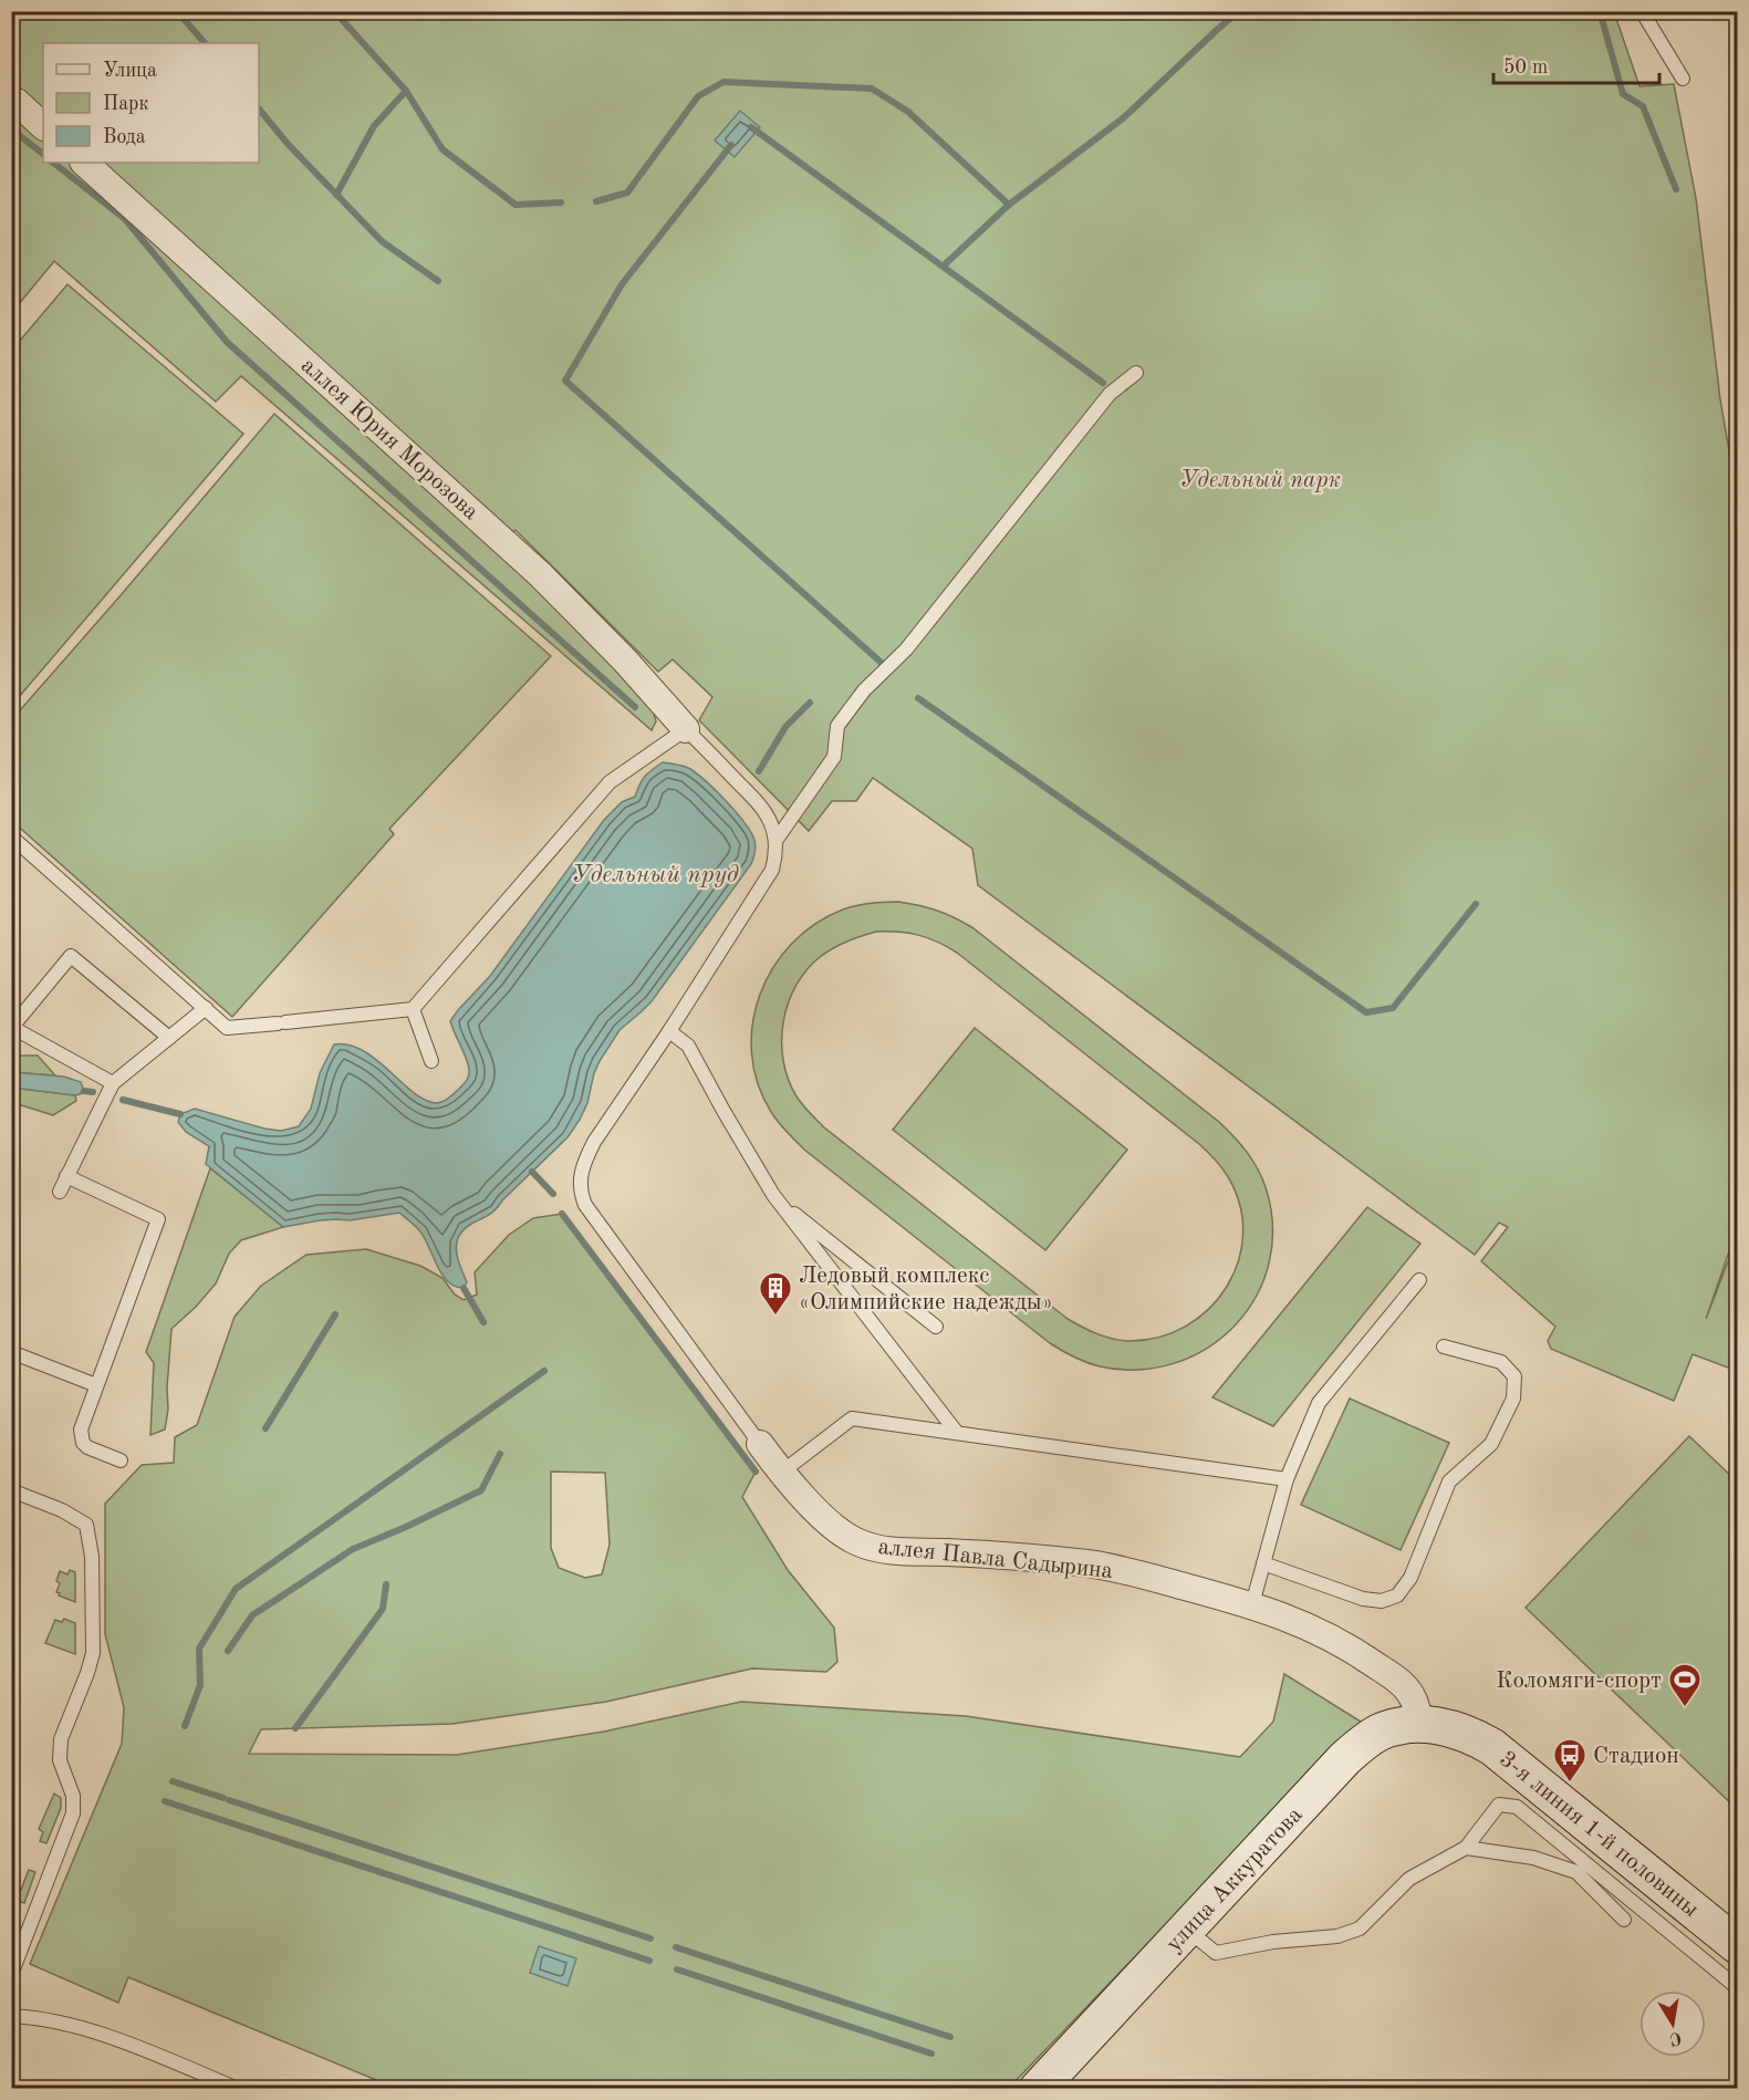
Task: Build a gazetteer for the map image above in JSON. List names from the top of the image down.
{
  "streets": {
    "street": [
      "аллея Юрия Морозова",
      "аллея Павла Садырина",
      "3-я линия 1-й половины",
      "улица Аккуратова"
    ]
  },
  "crossings": [
    ["аллея Павла Садырина", "улица Аккуратова"],
    ["3-я линия 1-й половины", "улица Аккуратова"]
  ],
  "water": ["Удельный пруд"],
  "parks": ["Удельный парк"],
  "places": {
    "building": ["Ледовый комплекс «Олимпийские надежды»"],
    "sports": ["Коломяги-спорт"],
    "bus stop": ["Стадион"]
  },
  "legend": ["Улица", "Парк", "Вода"],
  "scale_bar": "50 m",
  "north": "bottom"
}
